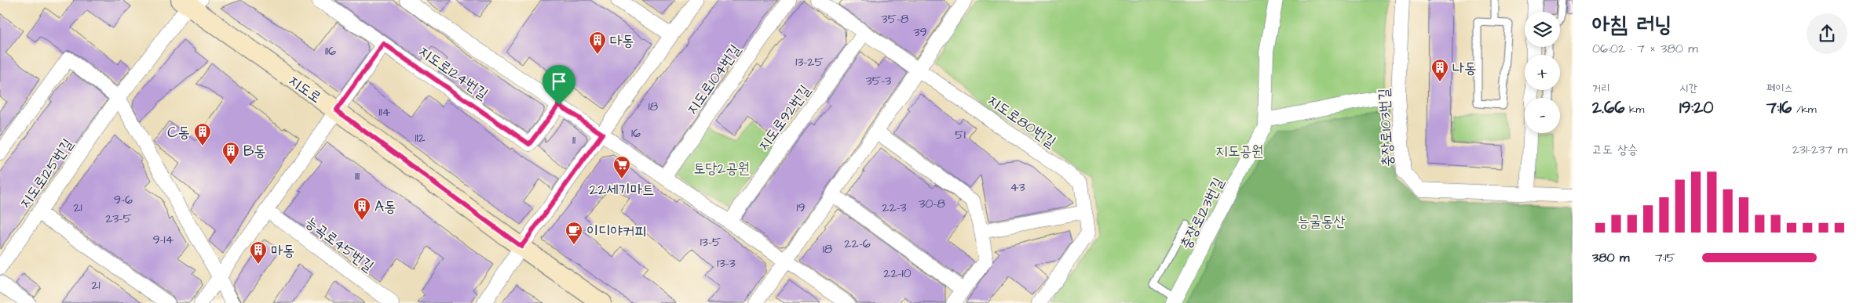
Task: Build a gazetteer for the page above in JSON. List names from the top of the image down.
{
  "streets": {
    "main road": ["지도로"],
    "street": [
      "지도로124번길",
      "지도로104번길",
      "지도로92번길",
      "지도로80번길",
      "충장로103번길",
      "지도로125번길",
      "충장로123번길",
      "능곡로45번길"
    ]
  },
  "crossings": [
    ["지도로", "지도로125번길"]
  ],
  "parks": ["지도공원", "토당2공원", "능굴동산"],
  "places": {
    "building": [
      "다동",
      "나동",
      "C동",
      "B동",
      "A동",
      "마동"
    ],
    "supermarket": ["22세기마트"],
    "cafe": ["이디야커피"]
  },
  "house_numbers": [
    "35-8",
    "39",
    "116",
    "13-25",
    "35-3",
    "18",
    "114",
    "16",
    "51",
    "112",
    "11",
    "111",
    "43",
    "9-6",
    "30-8",
    "21",
    "19",
    "22-3",
    "23-5",
    "9-14",
    "13-5",
    "22-6",
    "18",
    "13-3",
    "22-10",
    "21"
  ],
  "page": {
    "heading": ["아침 러닝", "06:02 · 7 × 380 m"],
    "map_buttons": ["+", "−"],
    "stats": [
      ["거리", "2.66 km"],
      ["시간", "19:20"],
      ["페이스", "7:16 /km"]
    ],
    "chart": ["고도 상승", "231–237 m"],
    "list": [
      {
        "name": "380 m",
        "note": "7:15"
      }
    ]
  }
}
